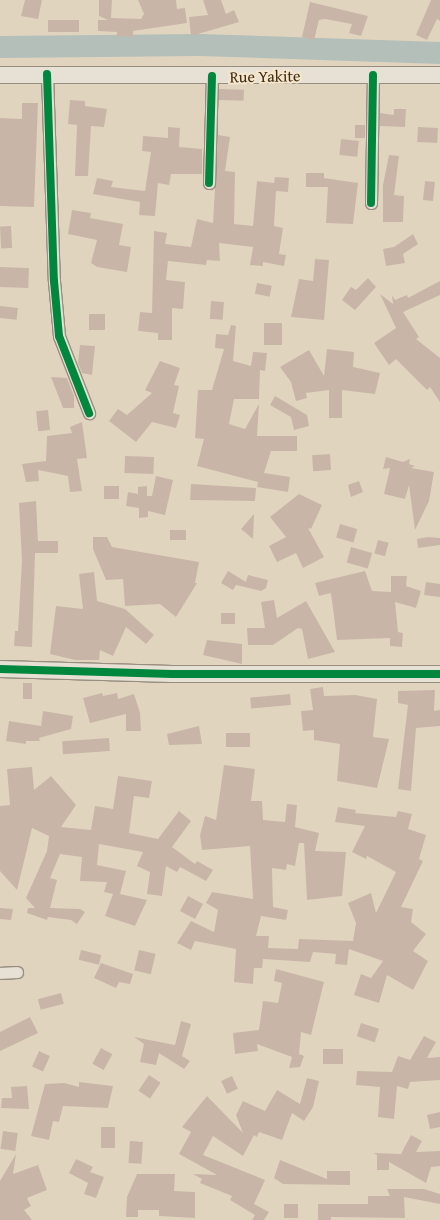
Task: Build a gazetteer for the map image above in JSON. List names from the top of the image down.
{
  "streets": {
    "main road": ["Rue Yakite"]
  }
}
